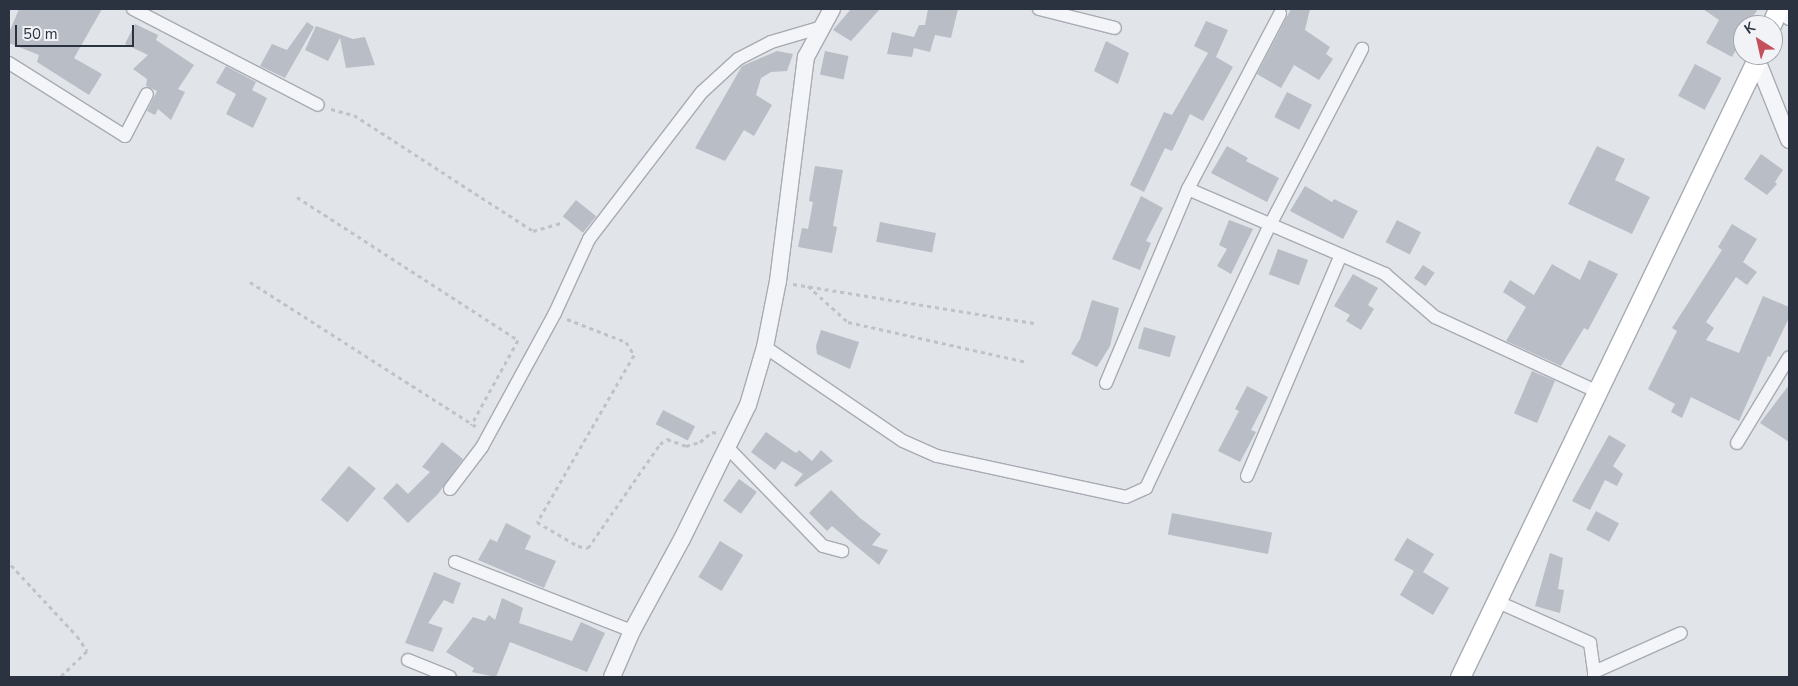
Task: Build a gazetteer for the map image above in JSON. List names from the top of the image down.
{
  "scale_bar": "50 m",
  "north": "top left"
}
